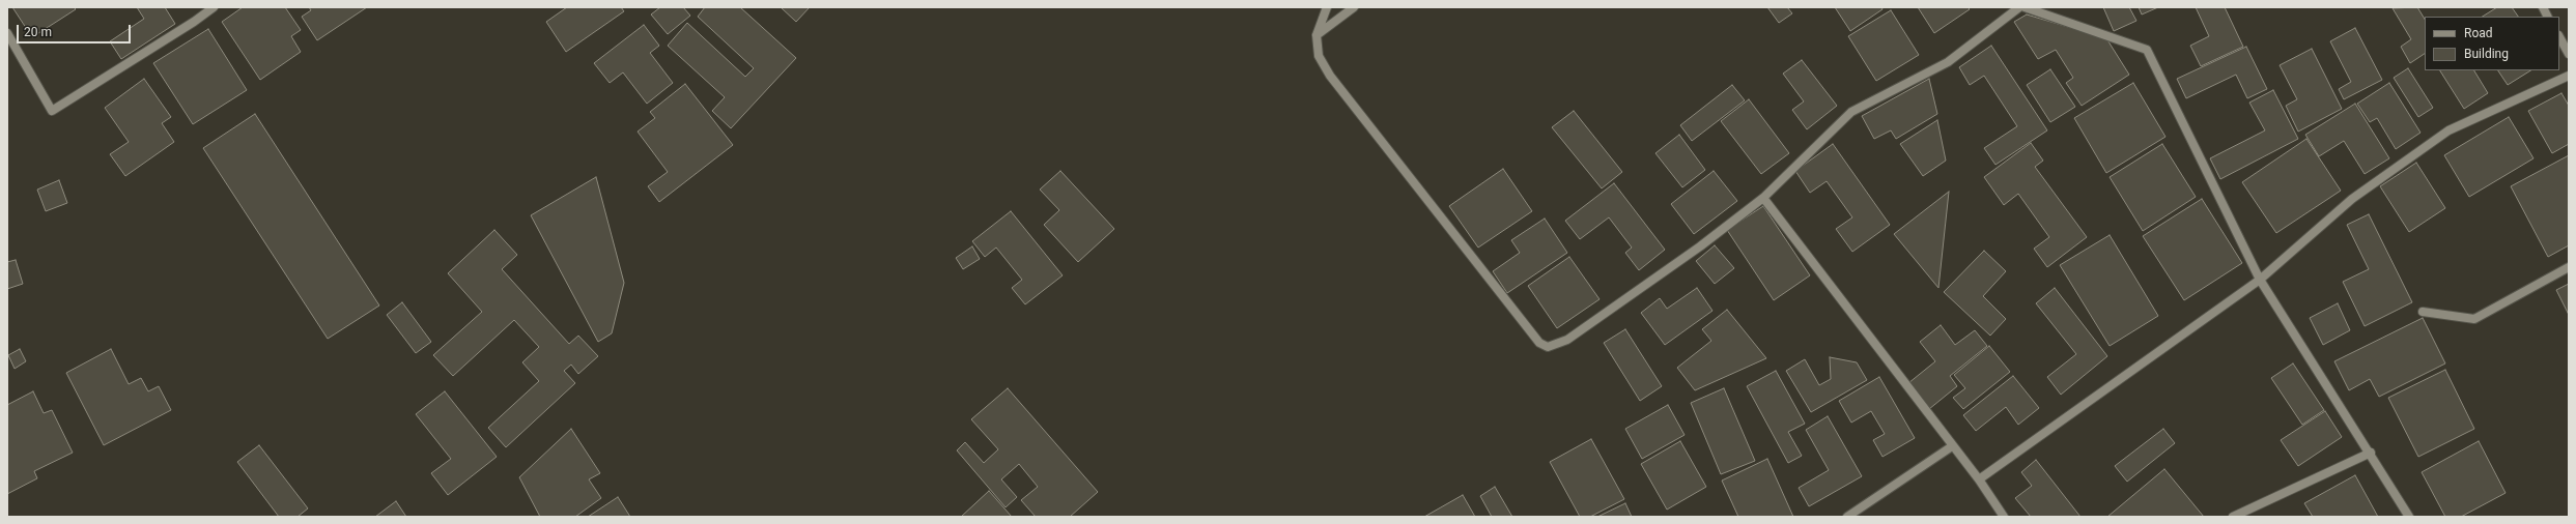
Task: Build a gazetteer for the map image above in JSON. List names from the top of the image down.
{
  "legend": ["Road", "Building"],
  "scale_bar": "20 m"
}
